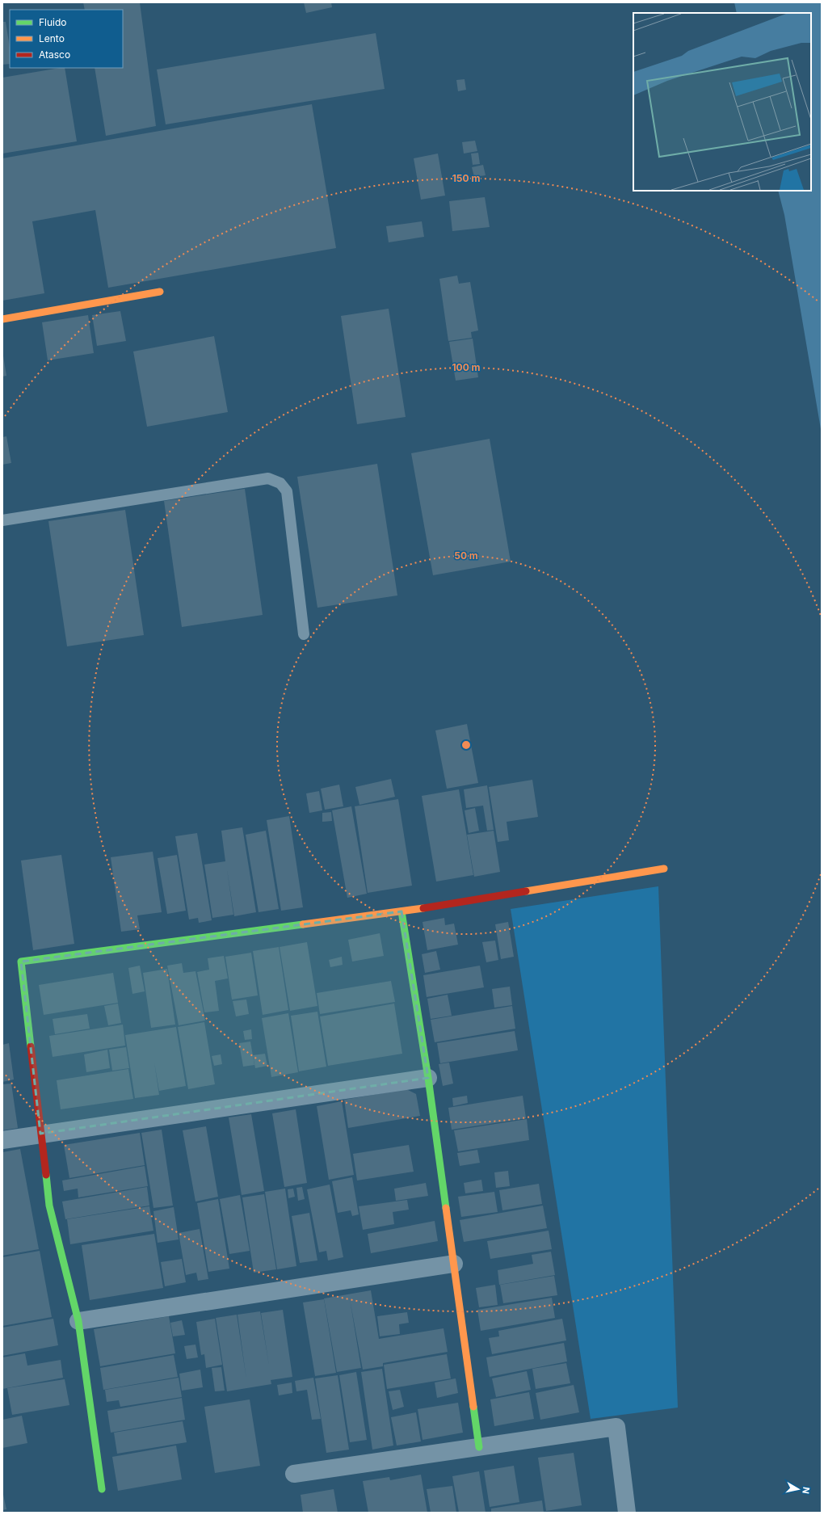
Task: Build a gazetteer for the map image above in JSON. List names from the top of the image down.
{
  "legend": ["Fluido", "Lento", "Atasco"],
  "north": "right",
  "rings": ["150 m", "100 m", "50 m"]
}
